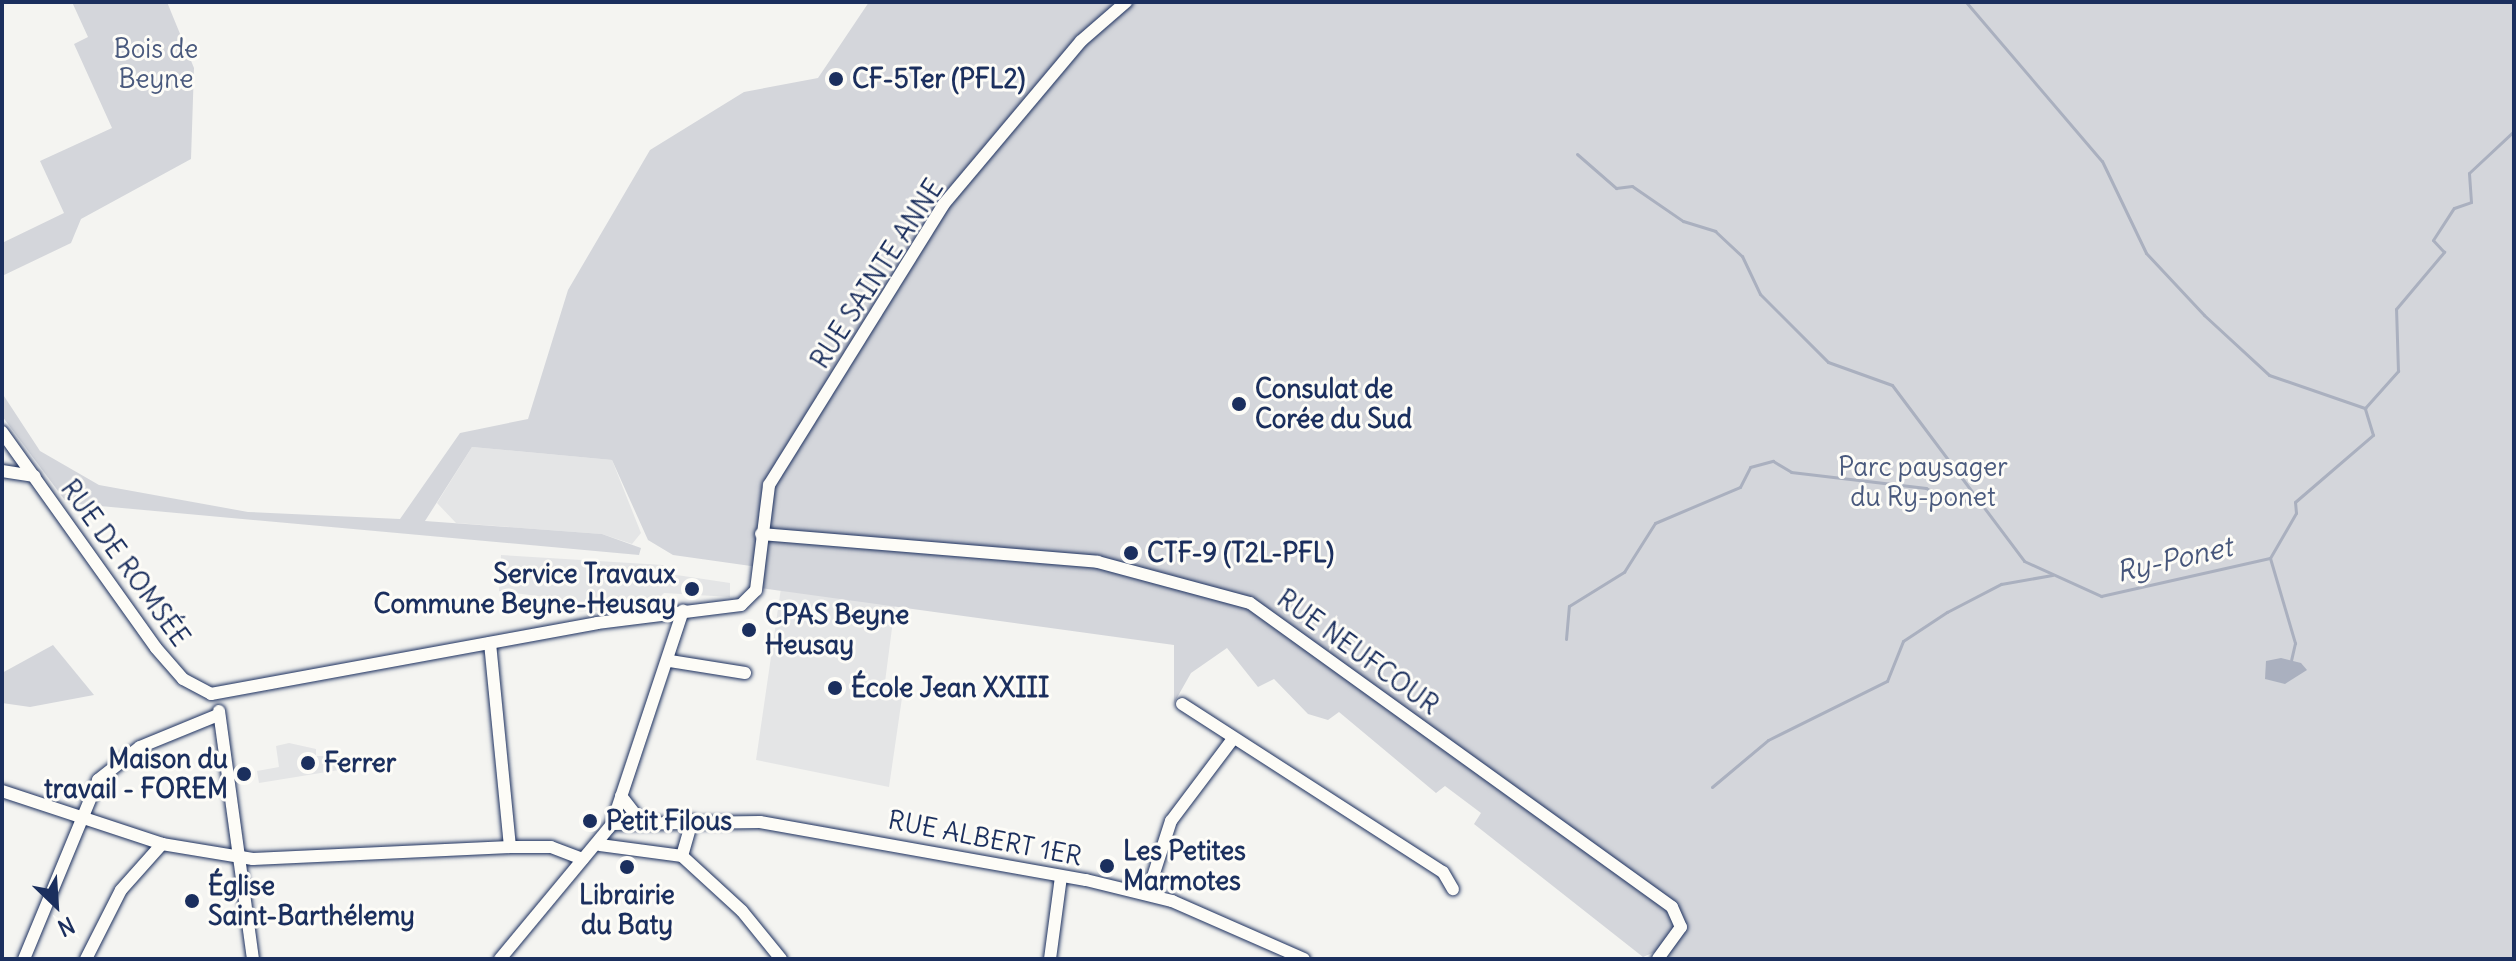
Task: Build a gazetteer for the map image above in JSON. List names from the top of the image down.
{
  "streets": {
    "street": [
      "RUE SAINTE ANNE",
      "RUE DE ROMSÉE",
      "RUE NEUFCOUR",
      "RUE ALBERT 1ER"
    ]
  },
  "crossings": [
    ["RUE SAINTE ANNE", "RUE NEUFCOUR"]
  ],
  "water": ["Ry-Ponet"],
  "parks": ["Bois de Beyne", "Parc paysager du Ry-ponet"],
  "places": [
    "CF-5Ter (PFL2)",
    "Consulat de Corée du Sud",
    "CTF-9 (T2L-PFL)",
    "Service Travaux Commune Beyne-Heusay",
    "CPAS Beyne Heusay",
    "École Jean XXIII",
    "Ferrer",
    "Maison du travail - FOREM",
    "Petit Filous",
    "Les Petites Marmotes",
    "Librairie du Baty",
    "Église Saint-Barthélemy"
  ],
  "north": "bottom right"
}
